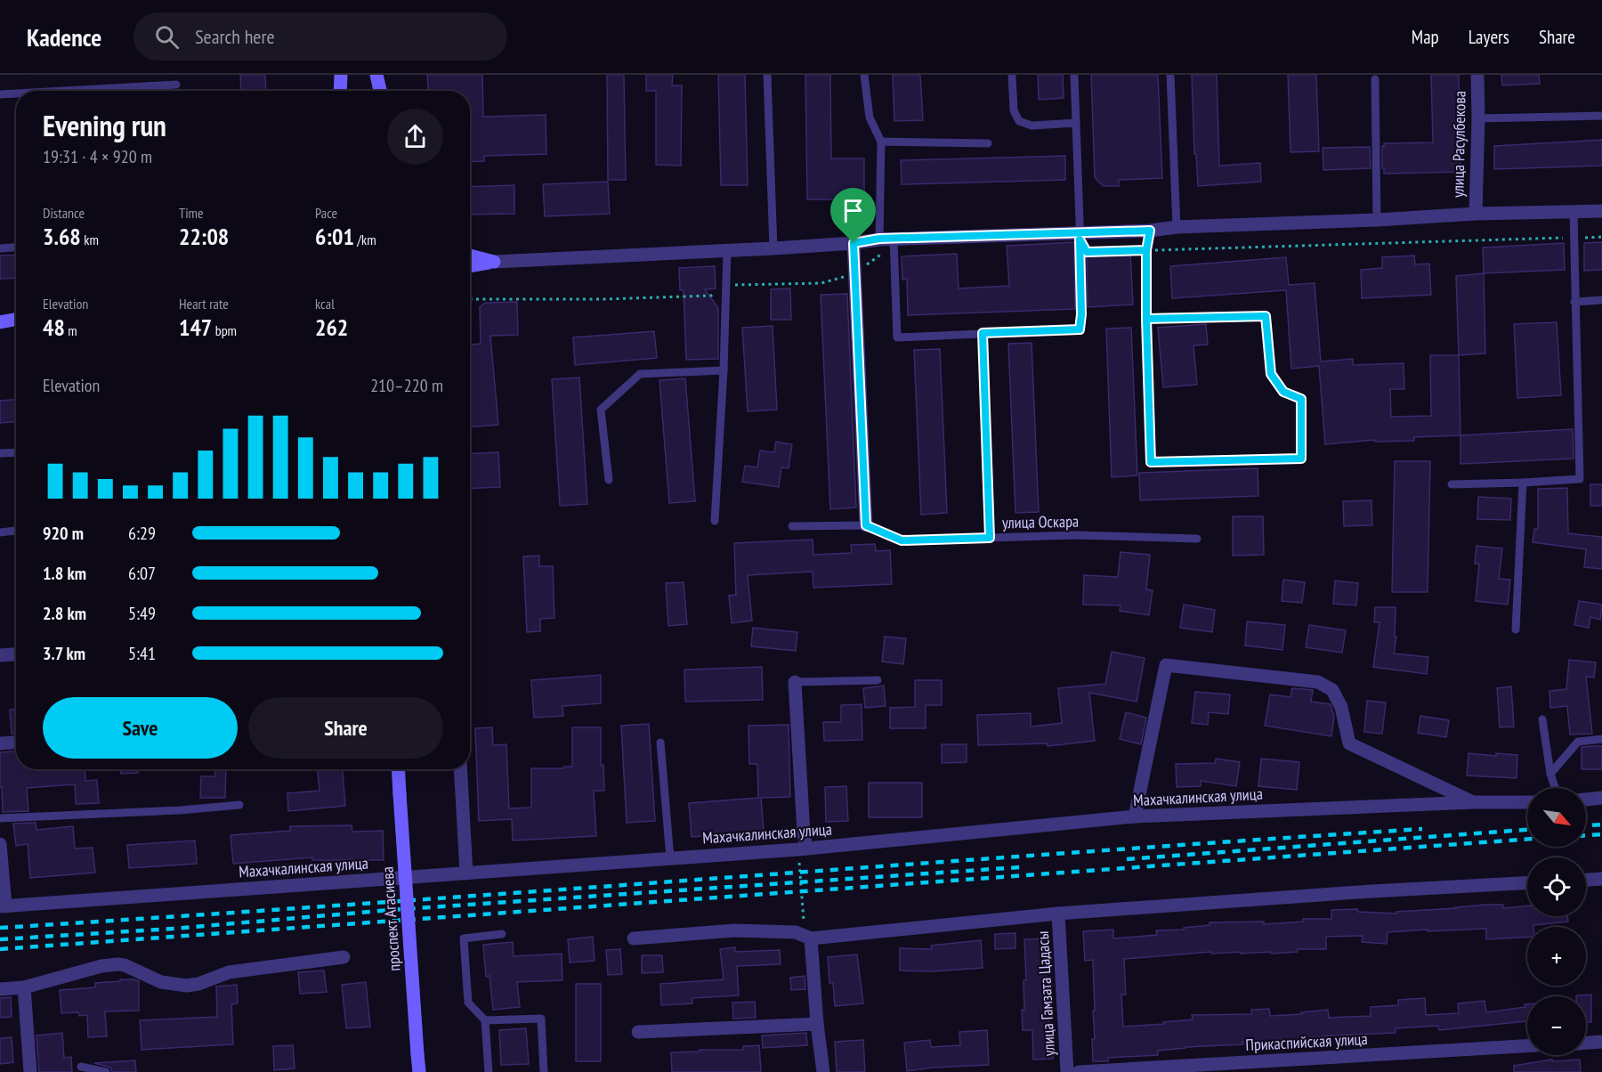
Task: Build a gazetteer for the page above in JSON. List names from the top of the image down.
{
  "streets": {
    "main road": ["проспект Агасиева"],
    "street": [
      "улица Расулбекова",
      "Махачкалинская улица",
      "улица Гамзата Цадасы",
      "Прикаспийская улица"
    ],
    "lane": ["улица Оскара"]
  },
  "north": "bottom right",
  "page": {
    "header": "Kadence",
    "search": "Search here",
    "nav": ["Map", "Layers", "Share"],
    "heading": ["Evening run", "19:31 · 4 × 920 m"],
    "stats": [
      ["Distance", "3.68 km"],
      ["Time", "22:08"],
      ["Pace", "6:01 /km"],
      ["Elevation", "48 m"],
      ["Heart rate", "147 bpm"],
      ["kcal", "262"]
    ],
    "chart": ["Elevation", "210–220 m"],
    "list": [
      {
        "name": "920 m",
        "note": "6:29"
      },
      {
        "name": "1.8 km",
        "note": "6:07"
      },
      {
        "name": "2.8 km",
        "note": "5:49"
      },
      {
        "name": "3.7 km",
        "note": "5:41"
      }
    ],
    "buttons": ["Save", "Share"],
    "map_buttons": ["+", "−"]
  }
}
